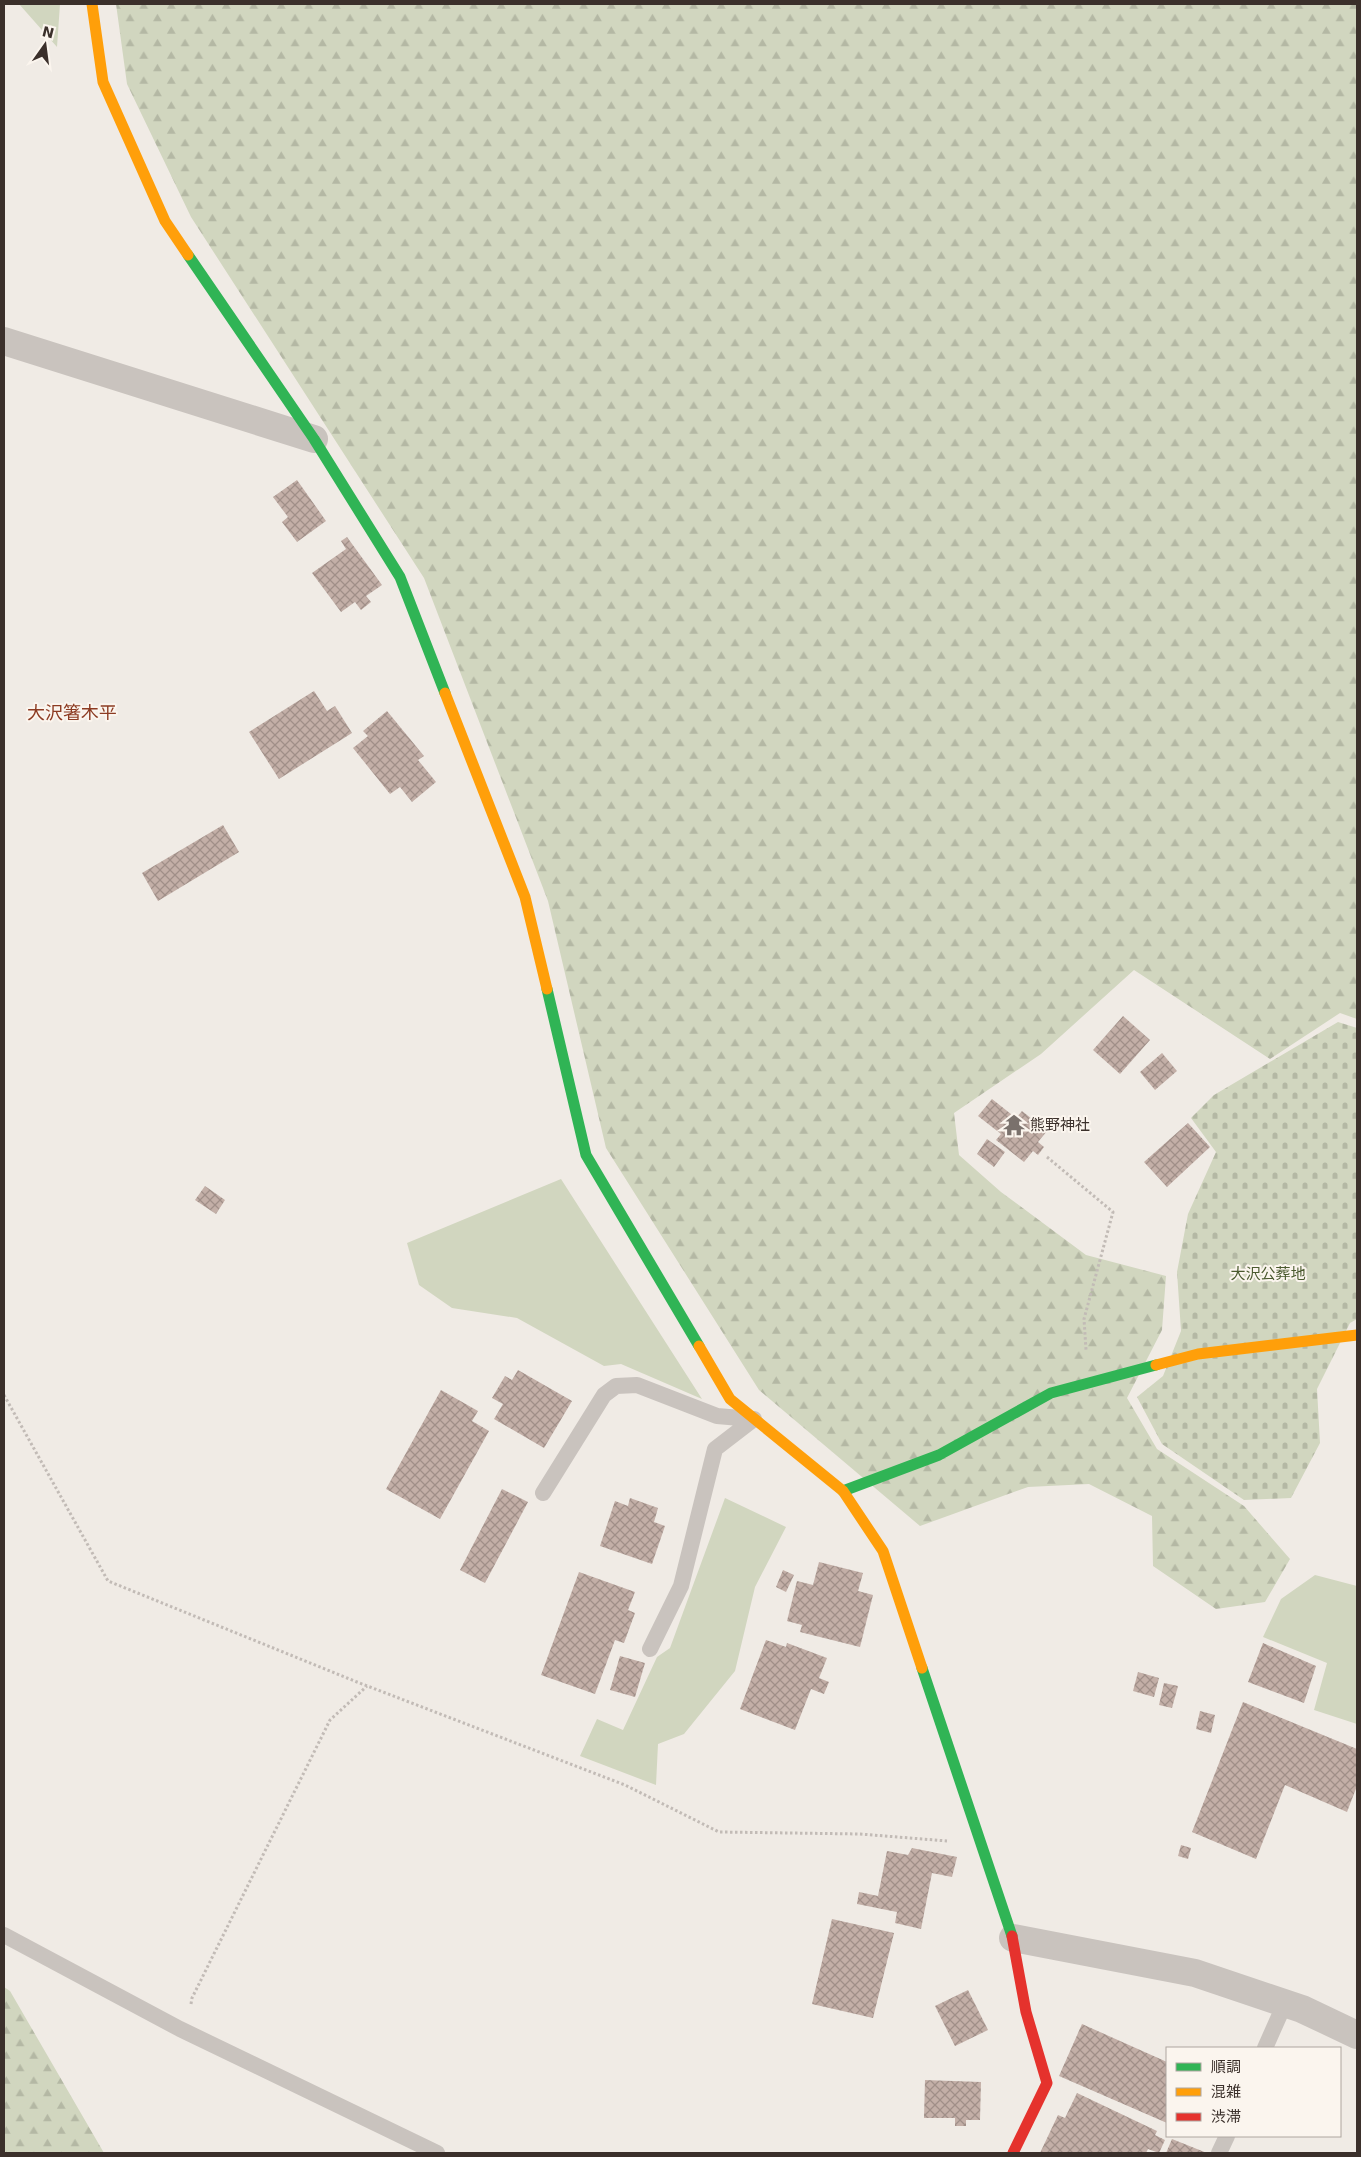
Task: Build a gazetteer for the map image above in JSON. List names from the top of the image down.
{
  "districts": ["大沢箸木平"],
  "parks": ["大沢公葬地"],
  "places": {
    "temple": ["熊野神社"]
  },
  "legend": ["順調", "混雑", "渋滞"],
  "north": "top"
}
